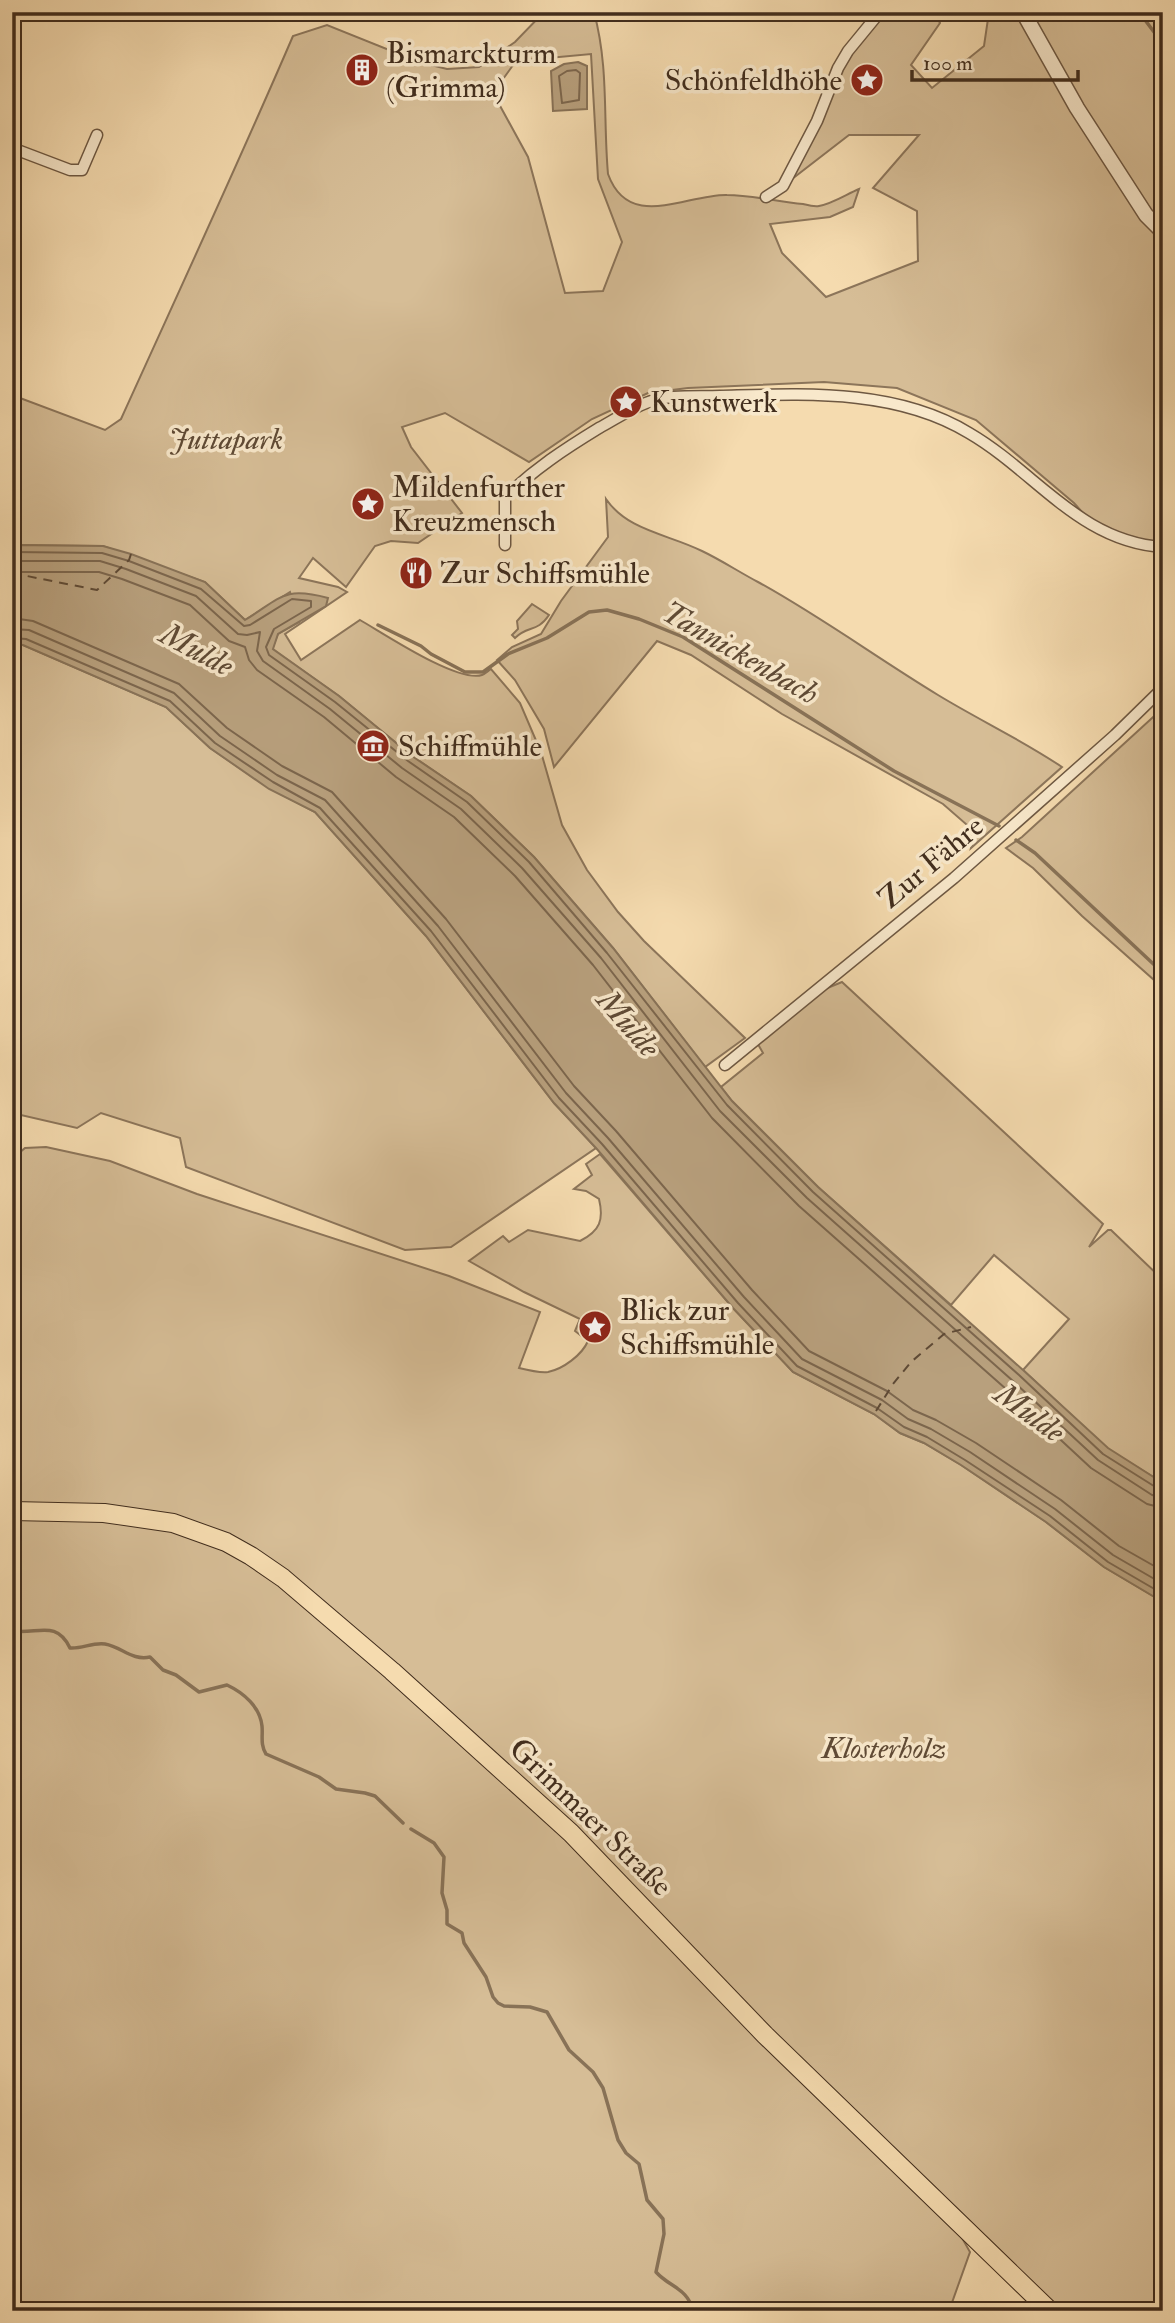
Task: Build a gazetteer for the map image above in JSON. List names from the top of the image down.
{
  "streets": {
    "main road": ["Grimmaer Straße"],
    "street": ["Zur Fähre"]
  },
  "water": ["Mulde", "Tannickenbach"],
  "parks": ["Juttapark", "Klosterholz"],
  "places": {
    "building": ["Bismarckturm (Grimma)"],
    "place": [
      "Schönfeldhöhe",
      "Kunstwerk",
      "Mildenfurther Kreuzmensch",
      "Blick zur Schiffsmühle"
    ],
    "restaurant": ["Zur Schiffsmühle"],
    "museum": ["Schiffmühle"]
  },
  "scale_bar": "100 m"
}
